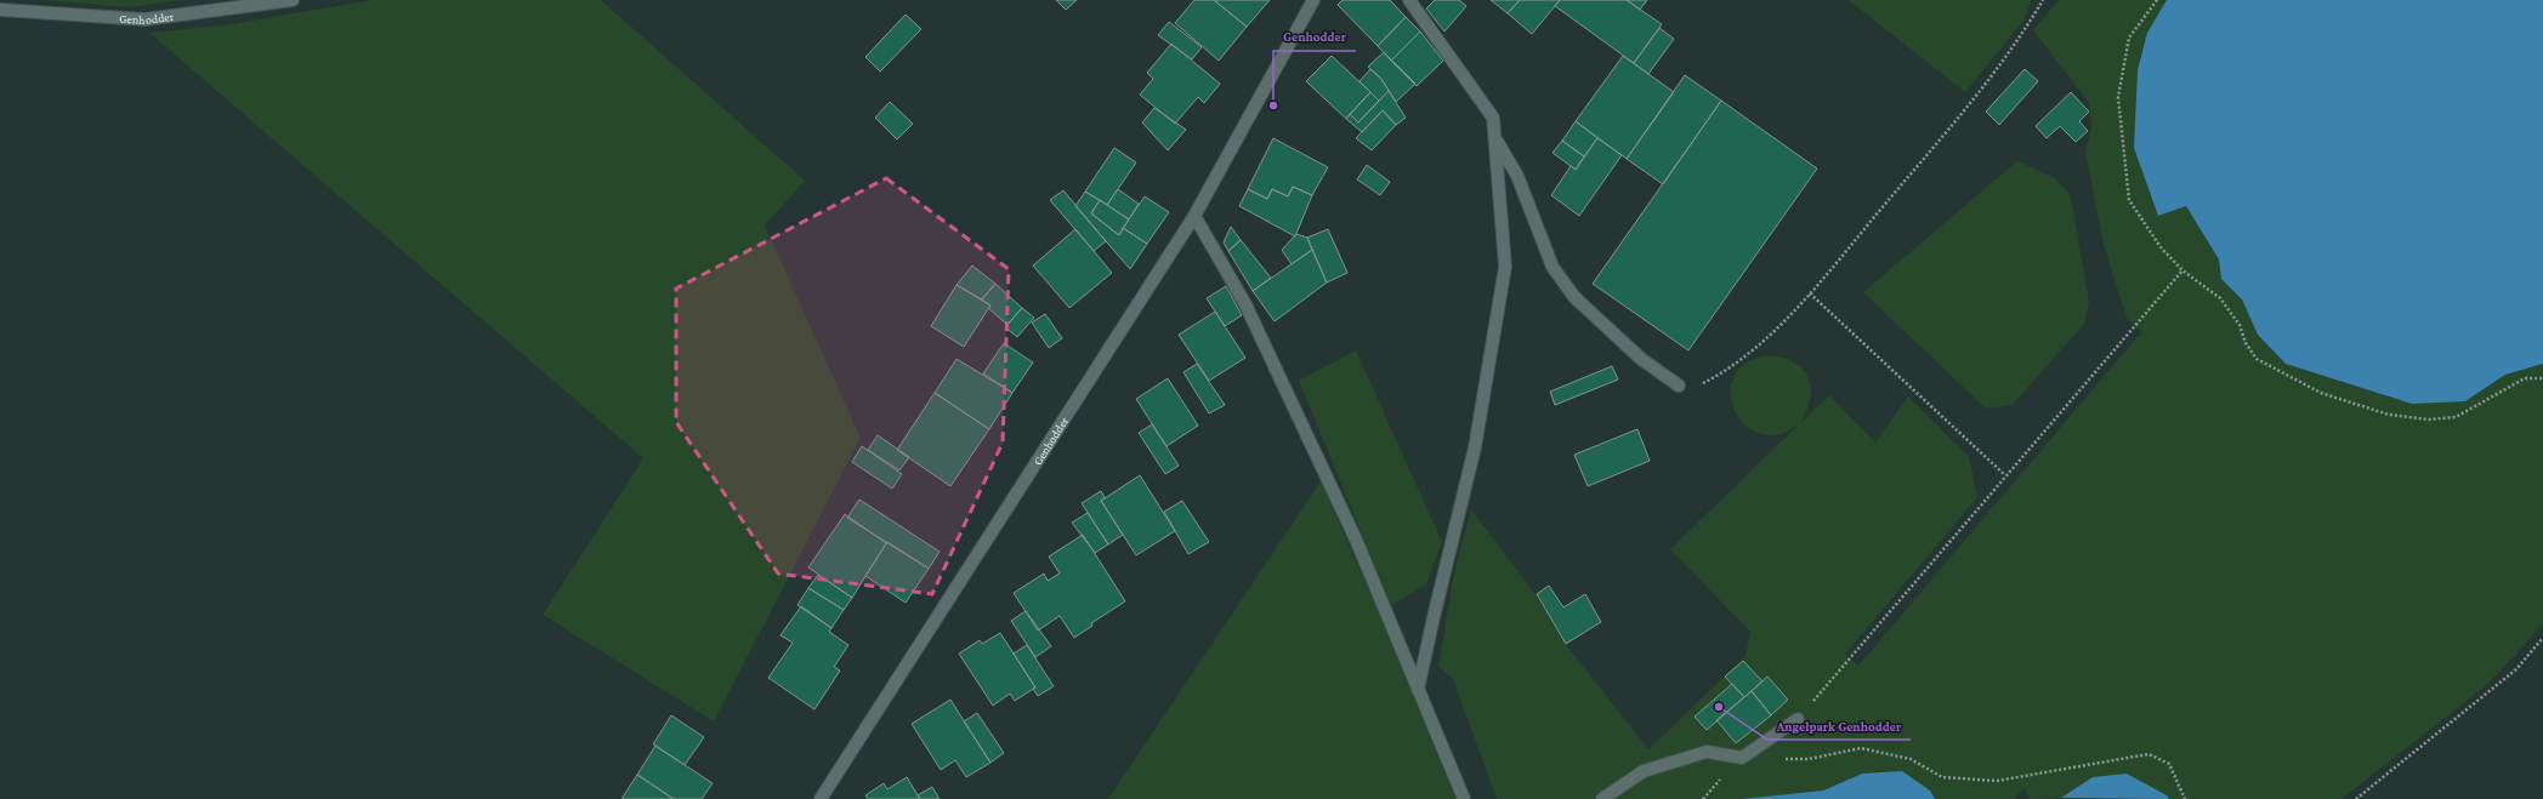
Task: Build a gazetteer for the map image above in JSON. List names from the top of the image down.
{
  "streets": {
    "street": ["Genhodder"]
  },
  "places": ["Genhodder", "Angelpark Genhodder"]
}
